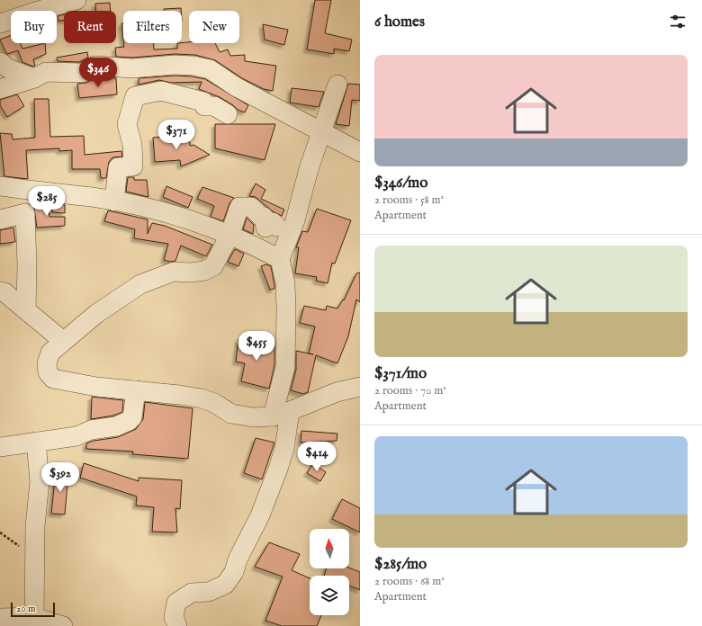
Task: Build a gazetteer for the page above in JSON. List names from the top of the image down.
{
  "scale_bar": "20 m",
  "north": "top",
  "page": {
    "heading": "6 homes",
    "chip": [
      "Buy",
      "Rent",
      "Filters",
      "New"
    ],
    "list": [
      {
        "name": "$346/mo",
        "note": "2 rooms · 58 m² · Apartment"
      },
      {
        "name": "$371/mo",
        "note": "2 rooms · 70 m² · Apartment"
      },
      {
        "name": "$285/mo",
        "note": "2 rooms · 68 m² · Apartment"
      }
    ],
    "price": [
      "$346",
      "$371",
      "$285",
      "$455",
      "$414",
      "$392"
    ],
    "scale": "20 m"
  }
}
